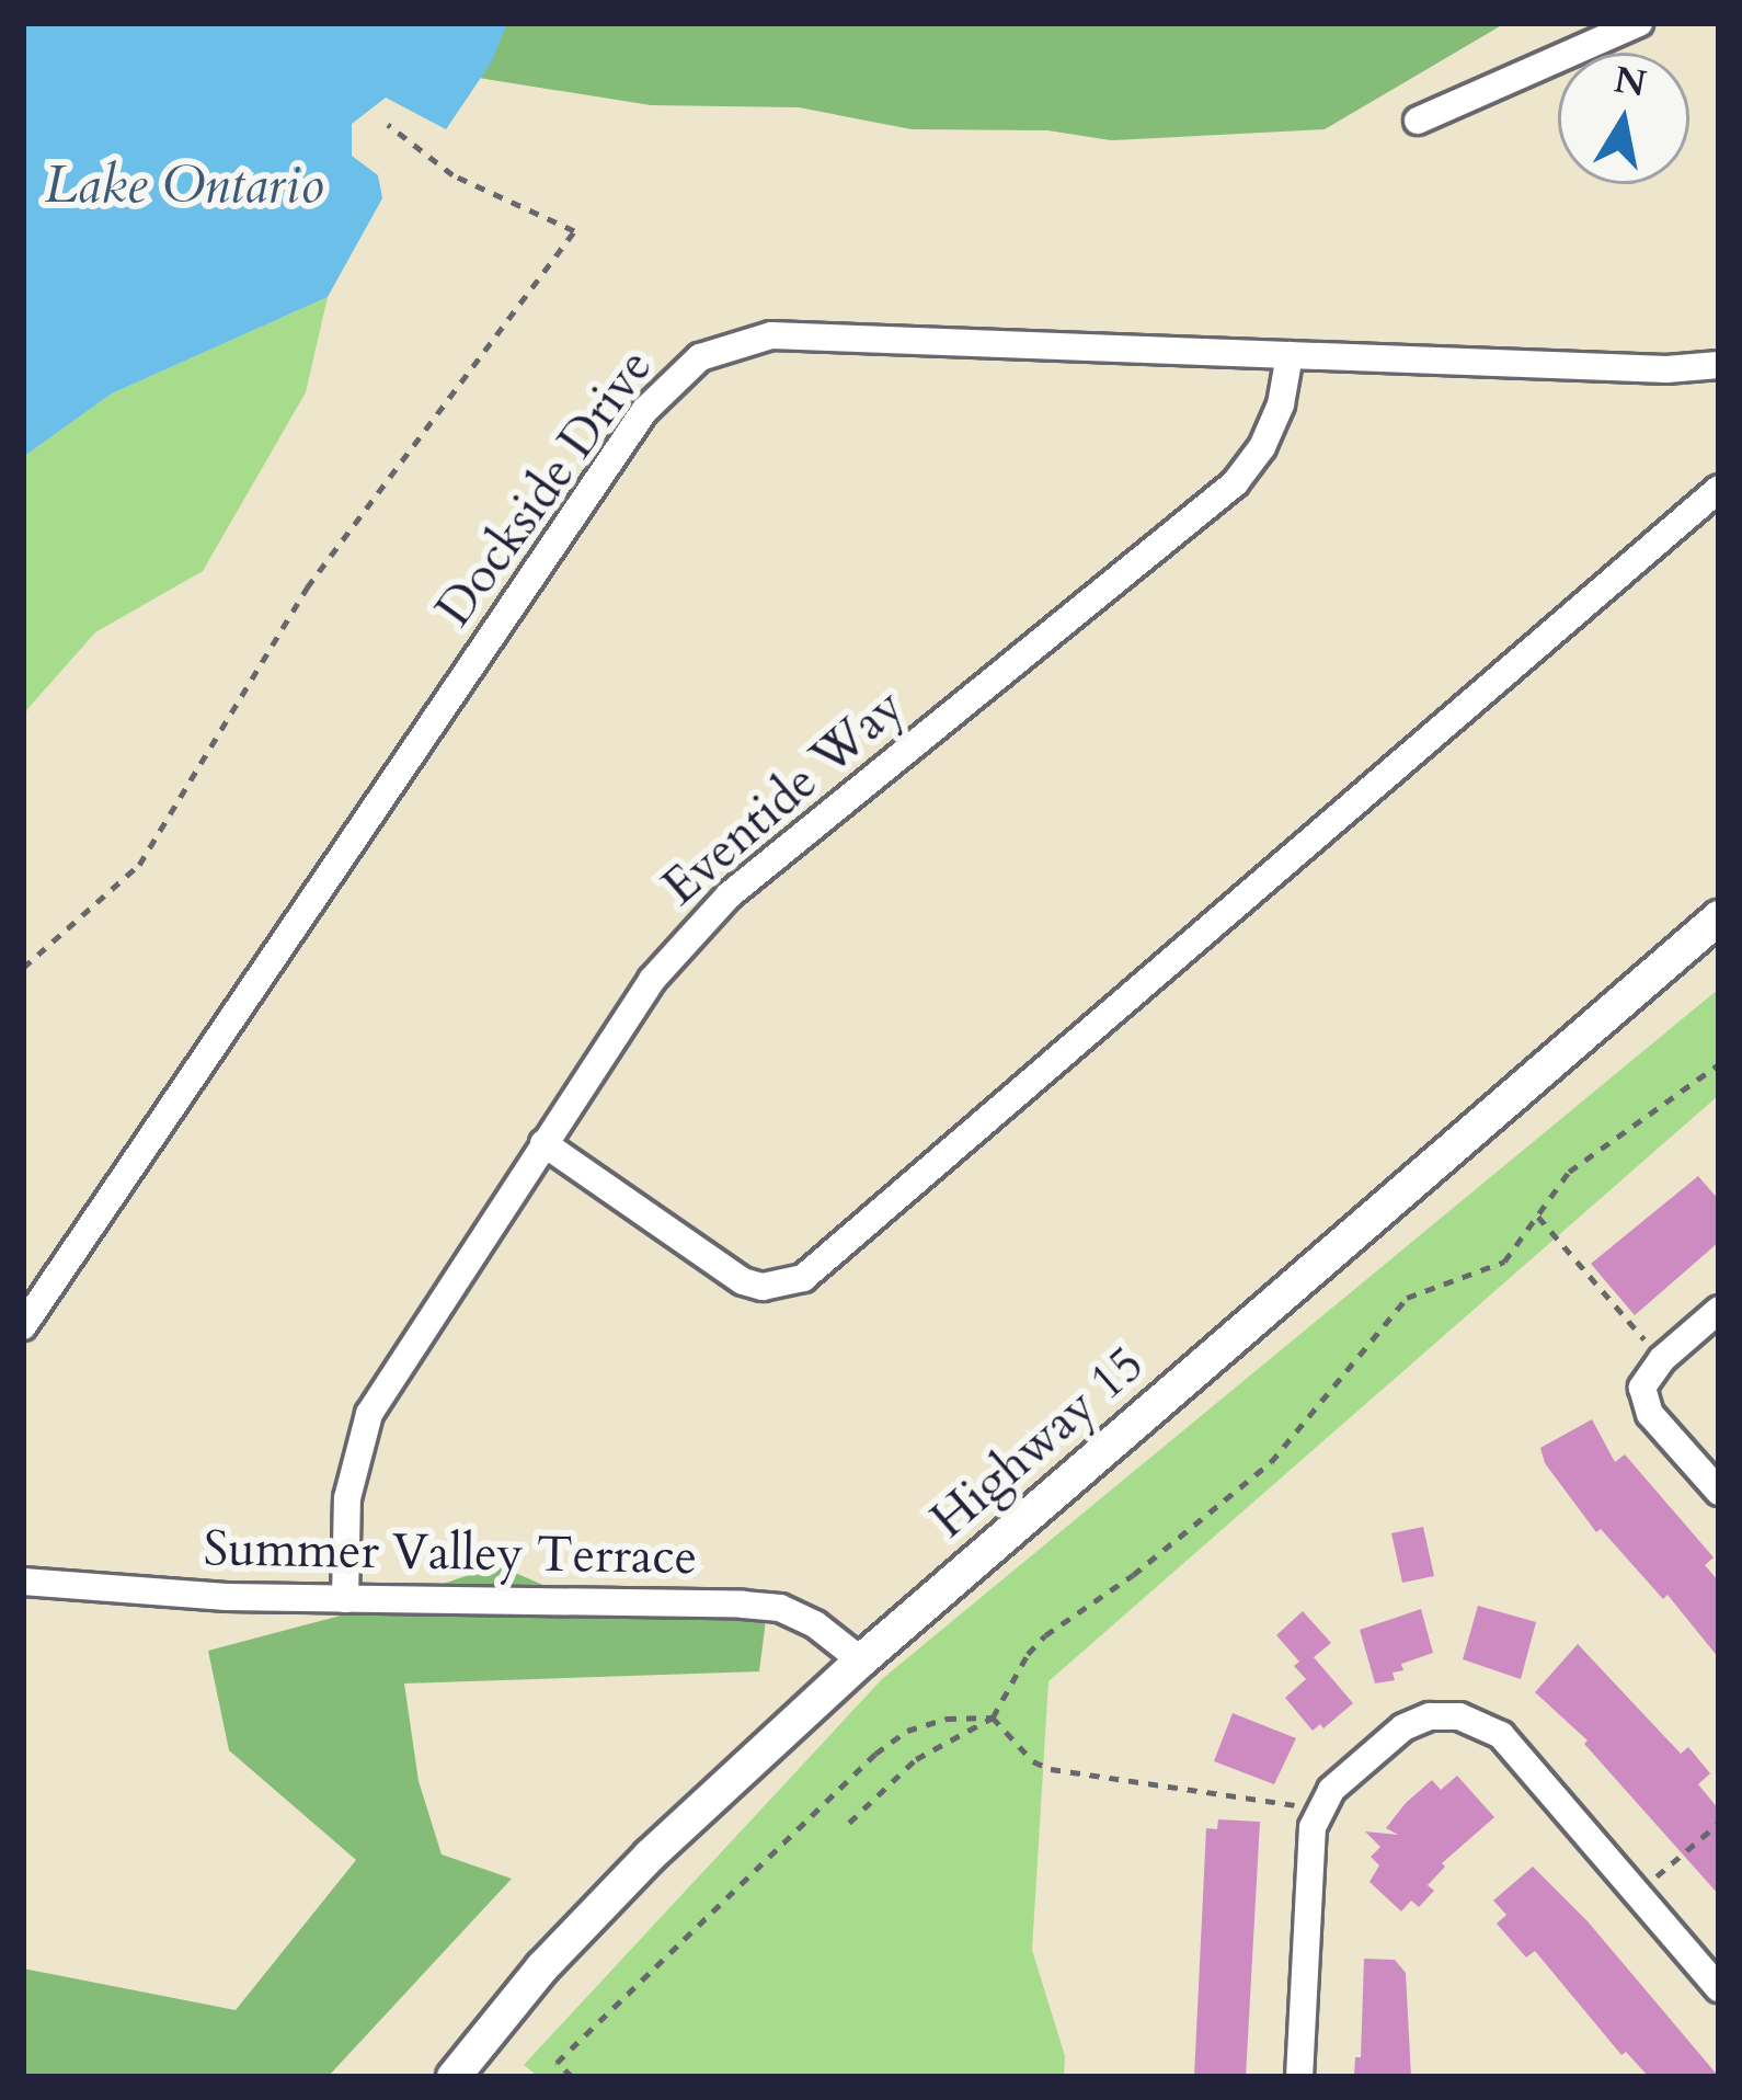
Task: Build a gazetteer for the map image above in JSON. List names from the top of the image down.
{
  "streets": {
    "main road": ["Highway 15"],
    "street": ["Dockside Drive", "Eventide Way", "Summer Valley Terrace"]
  },
  "crossings": [
    ["Dockside Drive", "Eventide Way"],
    ["Eventide Way", "Summer Valley Terrace"],
    ["Highway 15", "Summer Valley Terrace"]
  ],
  "water": ["Lake Ontario"],
  "north": "top"
}
